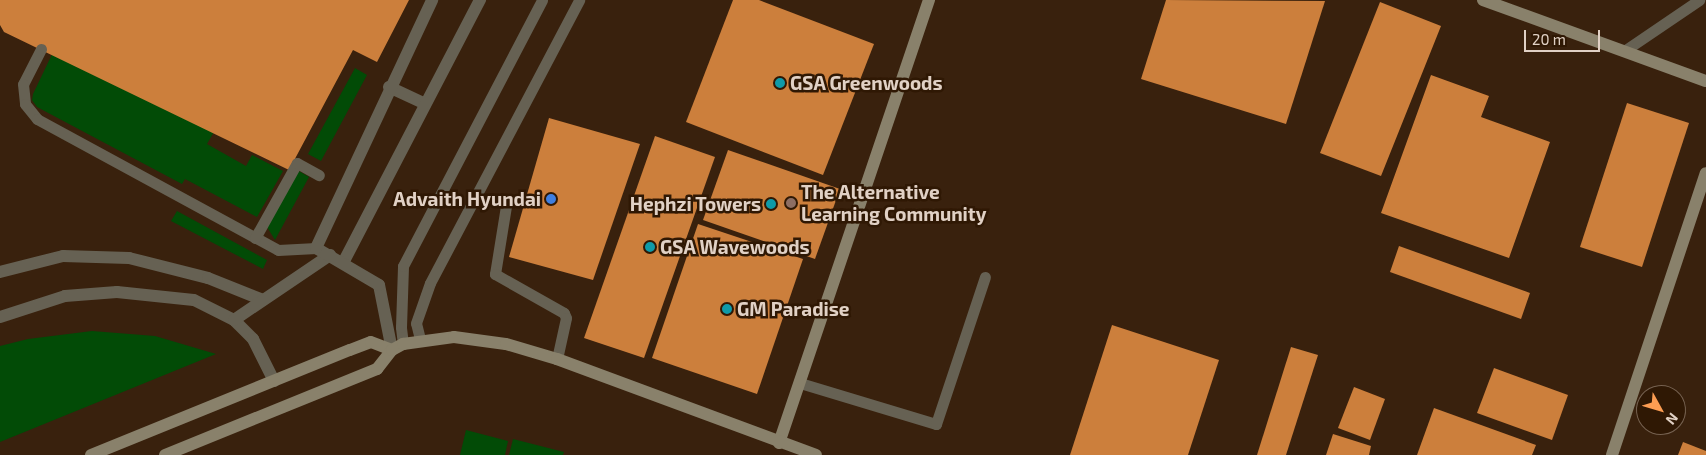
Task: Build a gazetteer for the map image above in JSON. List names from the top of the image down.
{
  "places": [
    "GSA Greenwoods",
    "Advaith Hyundai",
    "The Alternative Learning Community",
    "Hephzi Towers",
    "GSA Wavewoods",
    "GM Paradise"
  ],
  "scale_bar": "20 m",
  "north": "bottom right"
}
